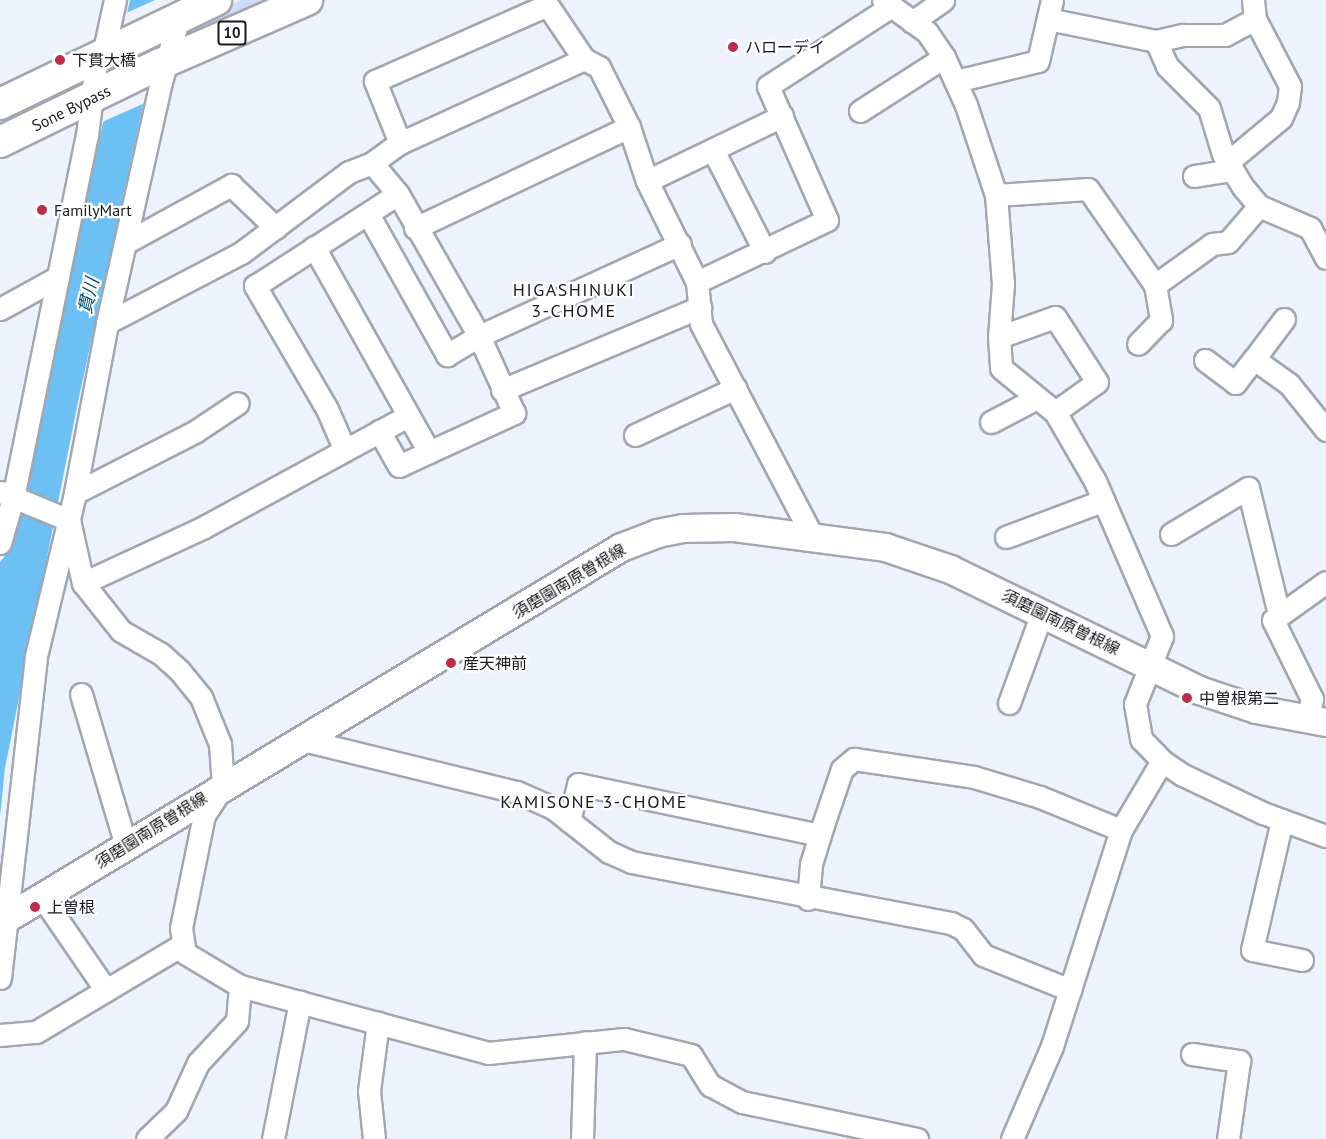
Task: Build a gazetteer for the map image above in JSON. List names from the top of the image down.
{
  "streets": {
    "highway": ["10", "Sone Bypass"],
    "main road": ["須磨園南原曽根線"]
  },
  "districts": ["HIGASHINUKI 3-CHOME", "KAMISONE 3-CHOME"],
  "water": ["貫川"],
  "places": [
    "ハローデイ",
    "下貫大橋",
    "FamilyMart",
    "産天神前",
    "中曽根第二",
    "上曽根"
  ]
}
